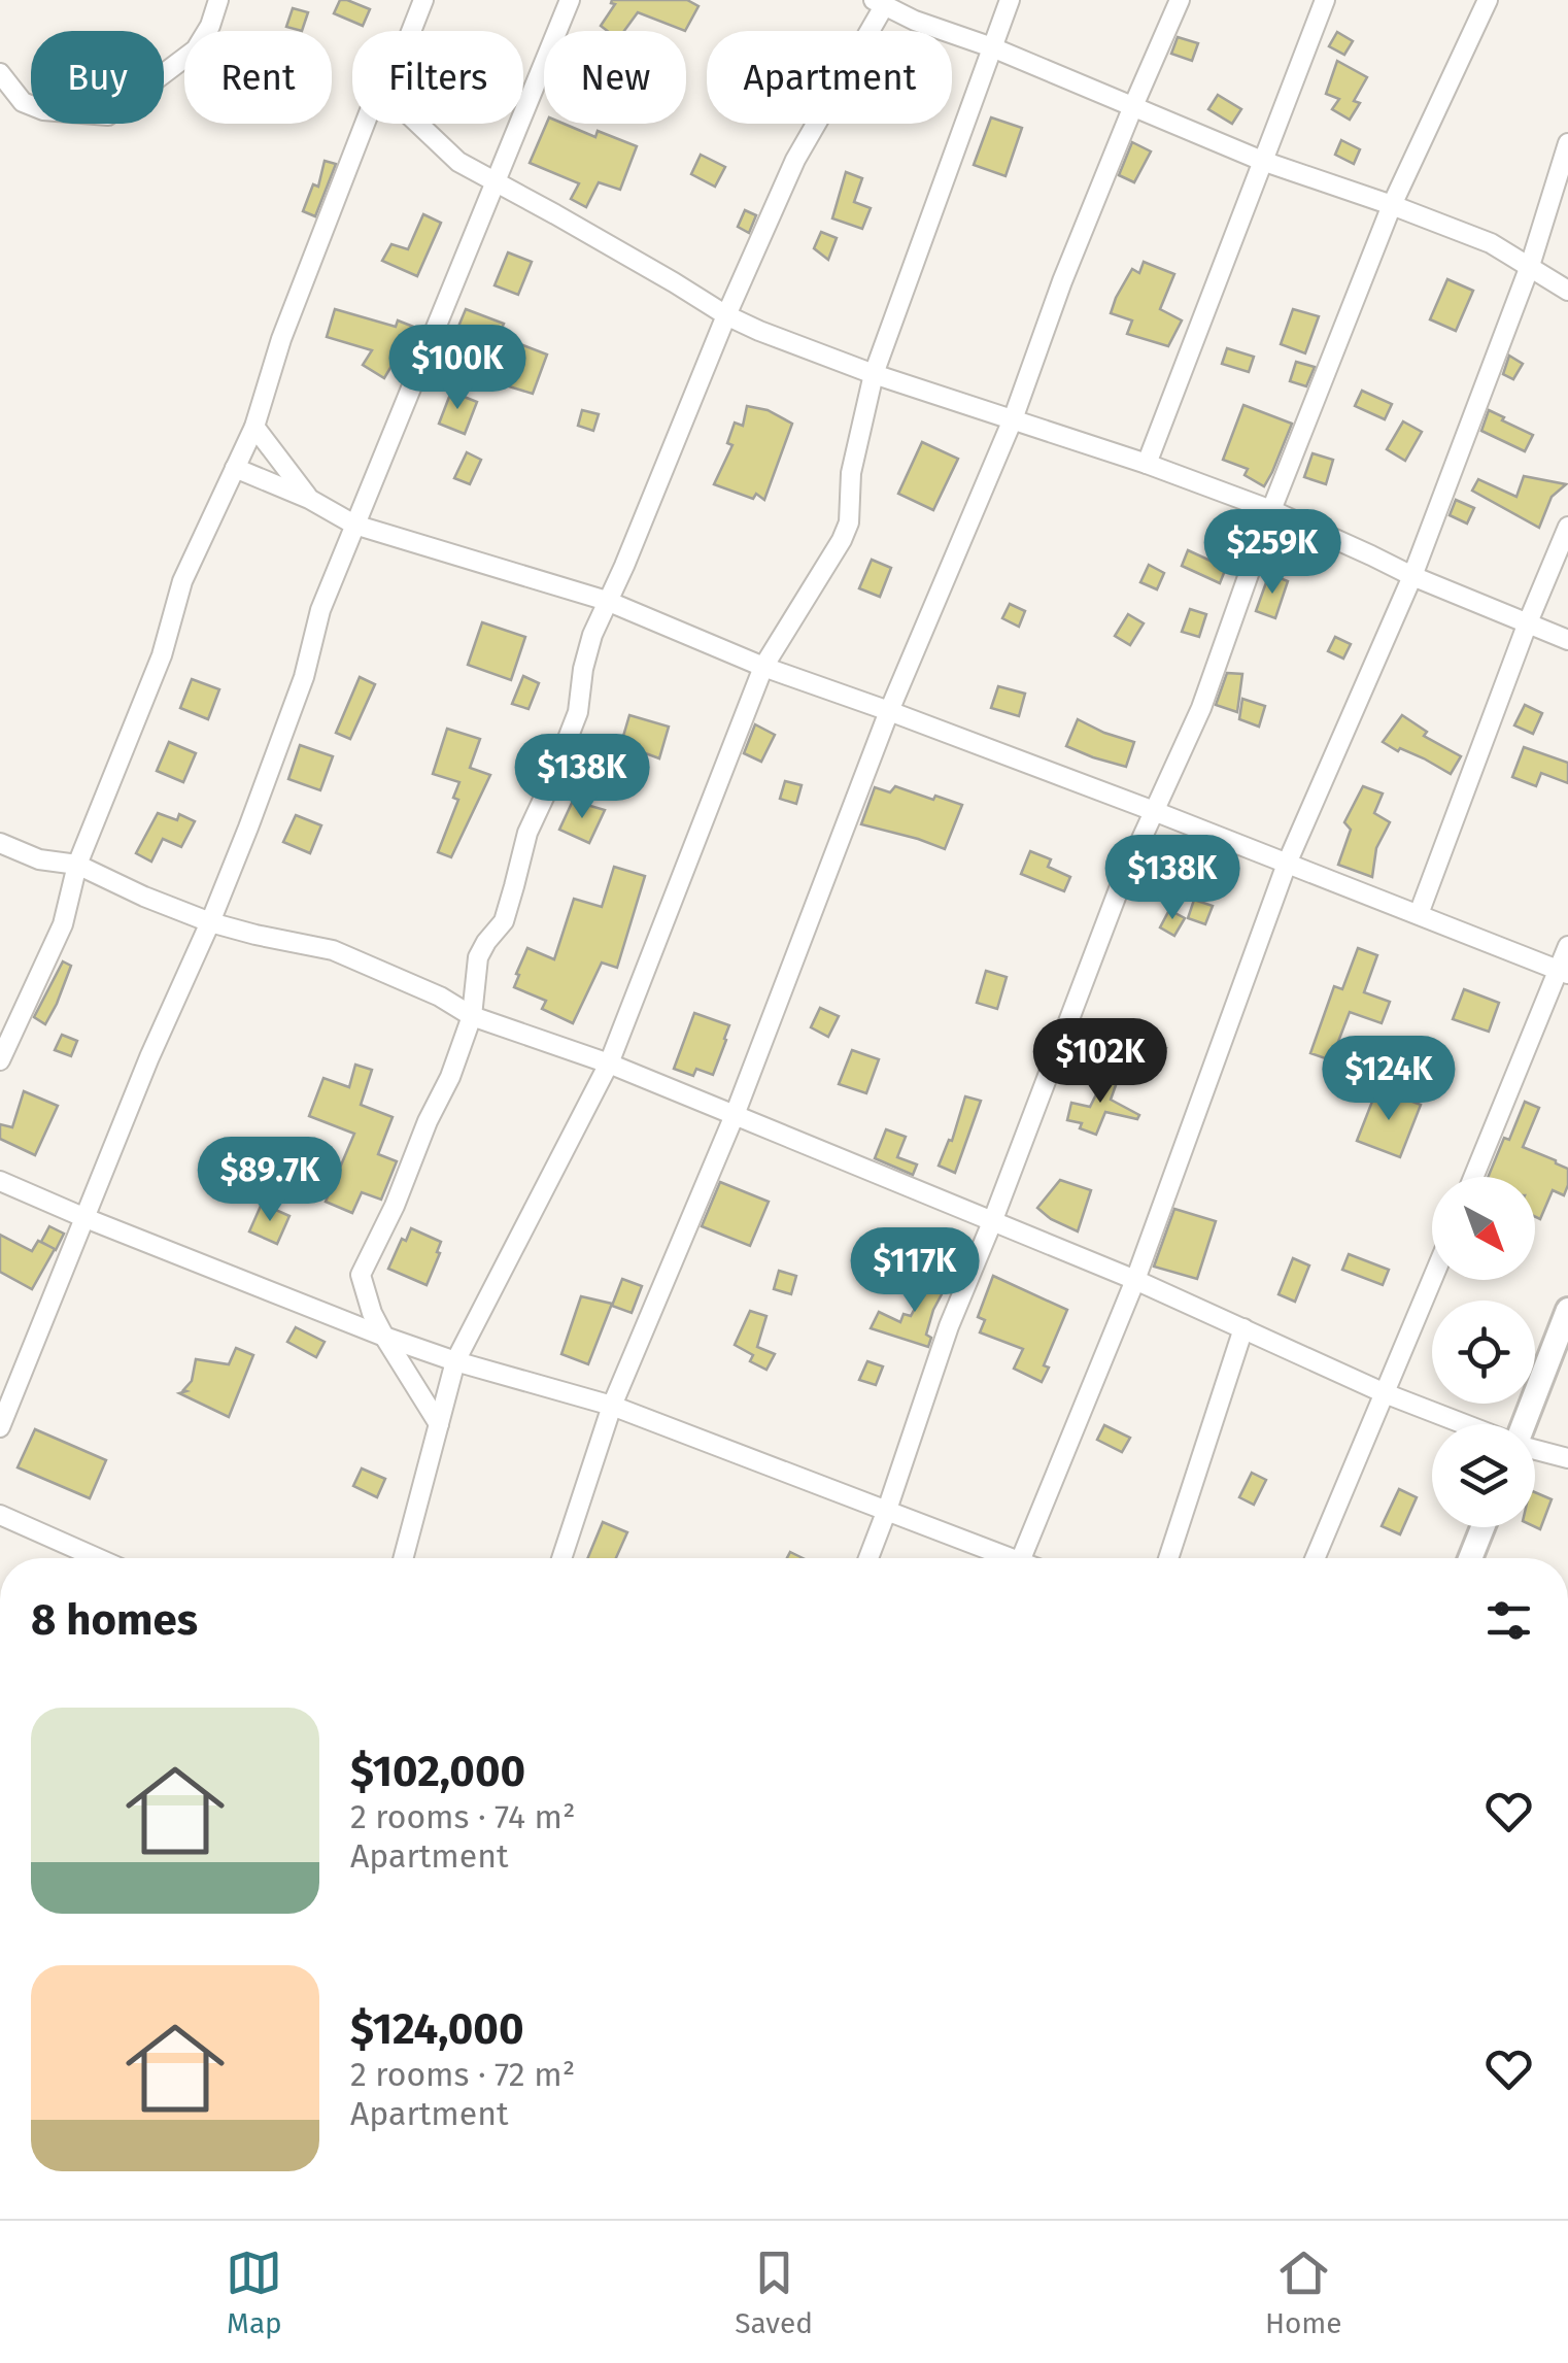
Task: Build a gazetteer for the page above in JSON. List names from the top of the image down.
{
  "north": "bottom right",
  "page": {
    "chip": [
      "Buy",
      "Rent",
      "Filters",
      "New",
      "Apartment"
    ],
    "price": [
      "$100K",
      "$259K",
      "$138K",
      "$138K",
      "$102K",
      "$124K",
      "$89.7K",
      "$117K"
    ],
    "heading": "8 homes",
    "list": [
      {
        "name": "$102,000",
        "note": "2 rooms · 74 m² · Apartment"
      },
      {
        "name": "$124,000",
        "note": "2 rooms · 72 m² · Apartment"
      }
    ],
    "tabs": ["Map", "Saved", "Home"]
  }
}
